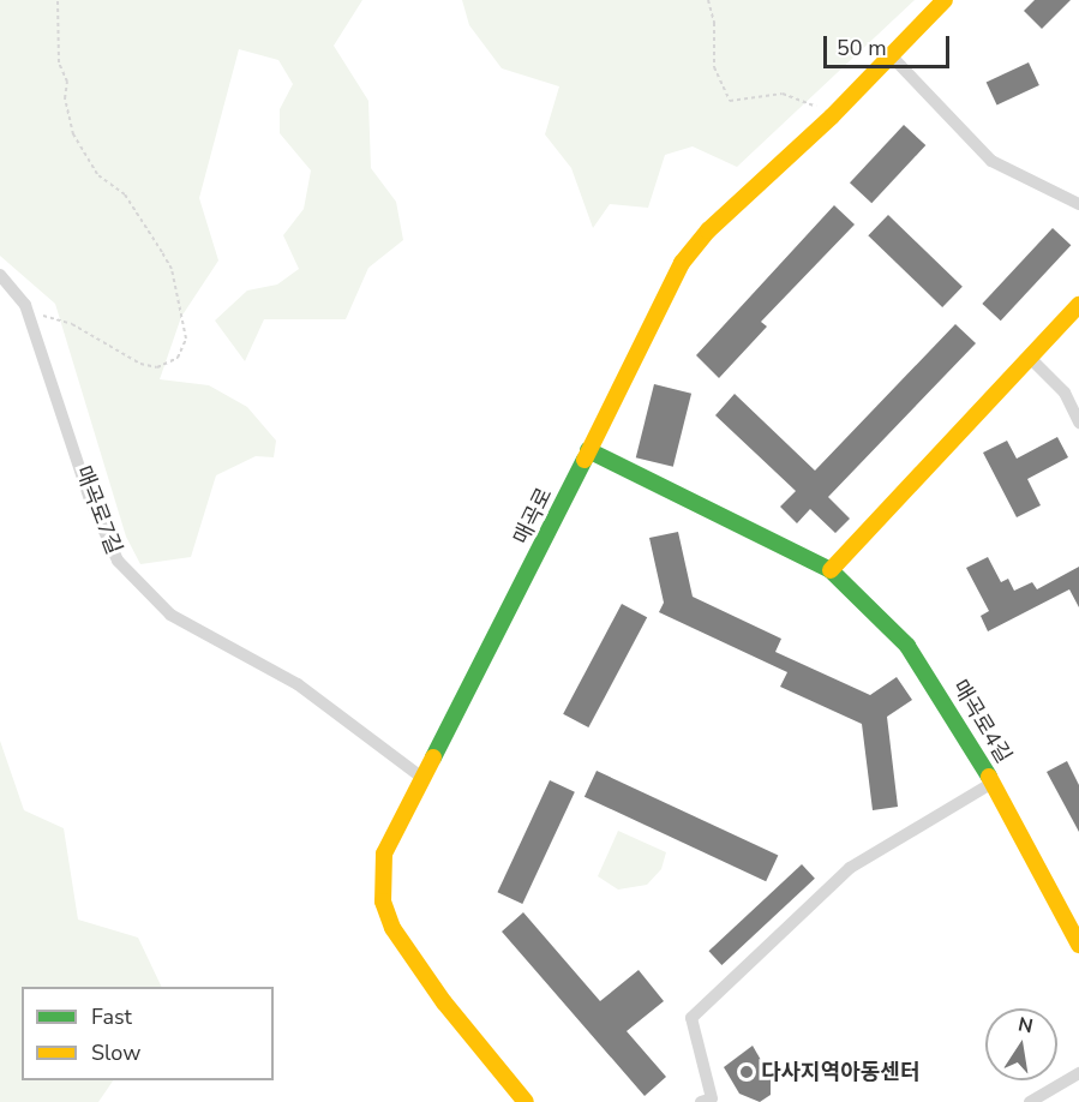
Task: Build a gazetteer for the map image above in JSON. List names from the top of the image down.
{
  "streets": {
    "street": ["매곡로7길", "매곡로", "매곡로4길"]
  },
  "crossings": [
    ["매곡로7길", "매곡로"],
    ["매곡로", "매곡로4길"]
  ],
  "places": ["다사지역아동센터"],
  "legend": ["Fast", "Slow"],
  "scale_bar": "50 m",
  "north": "top"
}
